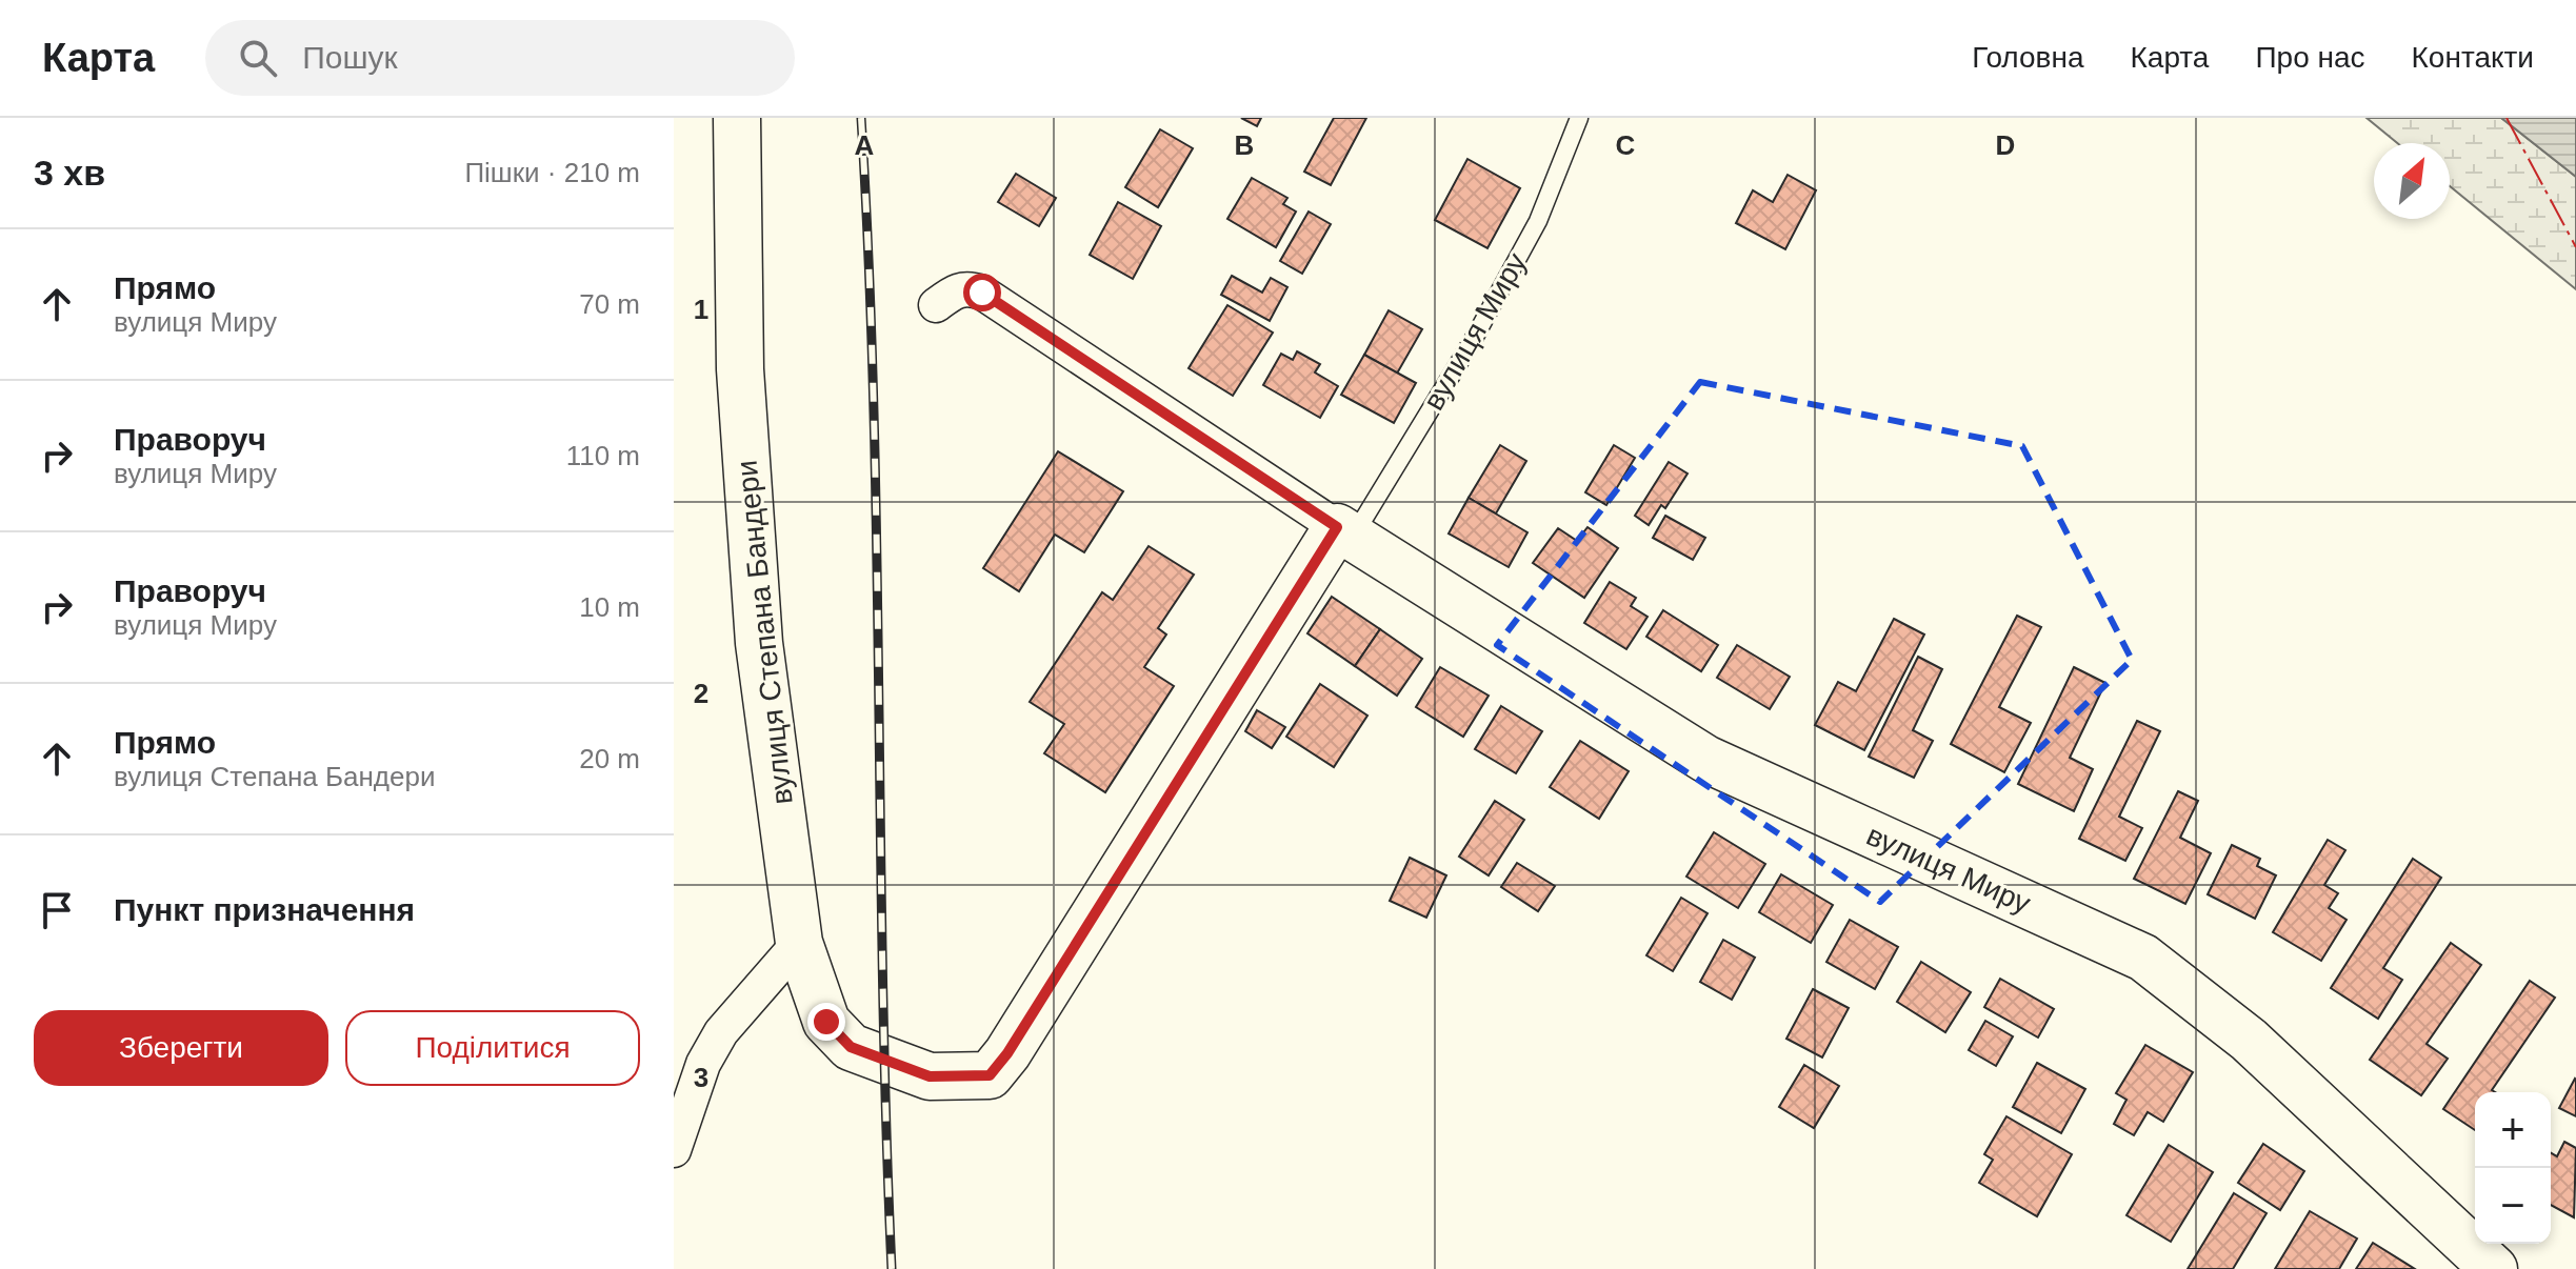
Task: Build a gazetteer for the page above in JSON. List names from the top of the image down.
{
  "streets": {
    "street": ["вулиця Миру", "вулиця Степана Бандери"]
  },
  "crossings": [
    ["вулиця Миру", "вулиця Степана Бандери"]
  ],
  "north": "top right",
  "page": {
    "header": "Карта",
    "search": "Пошук",
    "nav": [
      "Головна",
      "Карта",
      "Про нас",
      "Контакти"
    ],
    "heading": ["3 хв", "Пішки · 210 m"],
    "list": [
      ["Прямо", "вулиця Миру", "70 m"],
      ["Праворуч", "вулиця Миру", "110 m"],
      ["Праворуч", "вулиця Миру", "10 m"],
      ["Прямо", "вулиця Степана Бандери", "20 m"],
      "Пункт призначення"
    ],
    "buttons": ["Зберегти", "Поділитися"],
    "map_buttons": ["+", "−"]
  },
  "grid": {
    "columns": [
      "A",
      "B",
      "C",
      "D"
    ],
    "rows": ["1", "2", "3"]
  }
}
